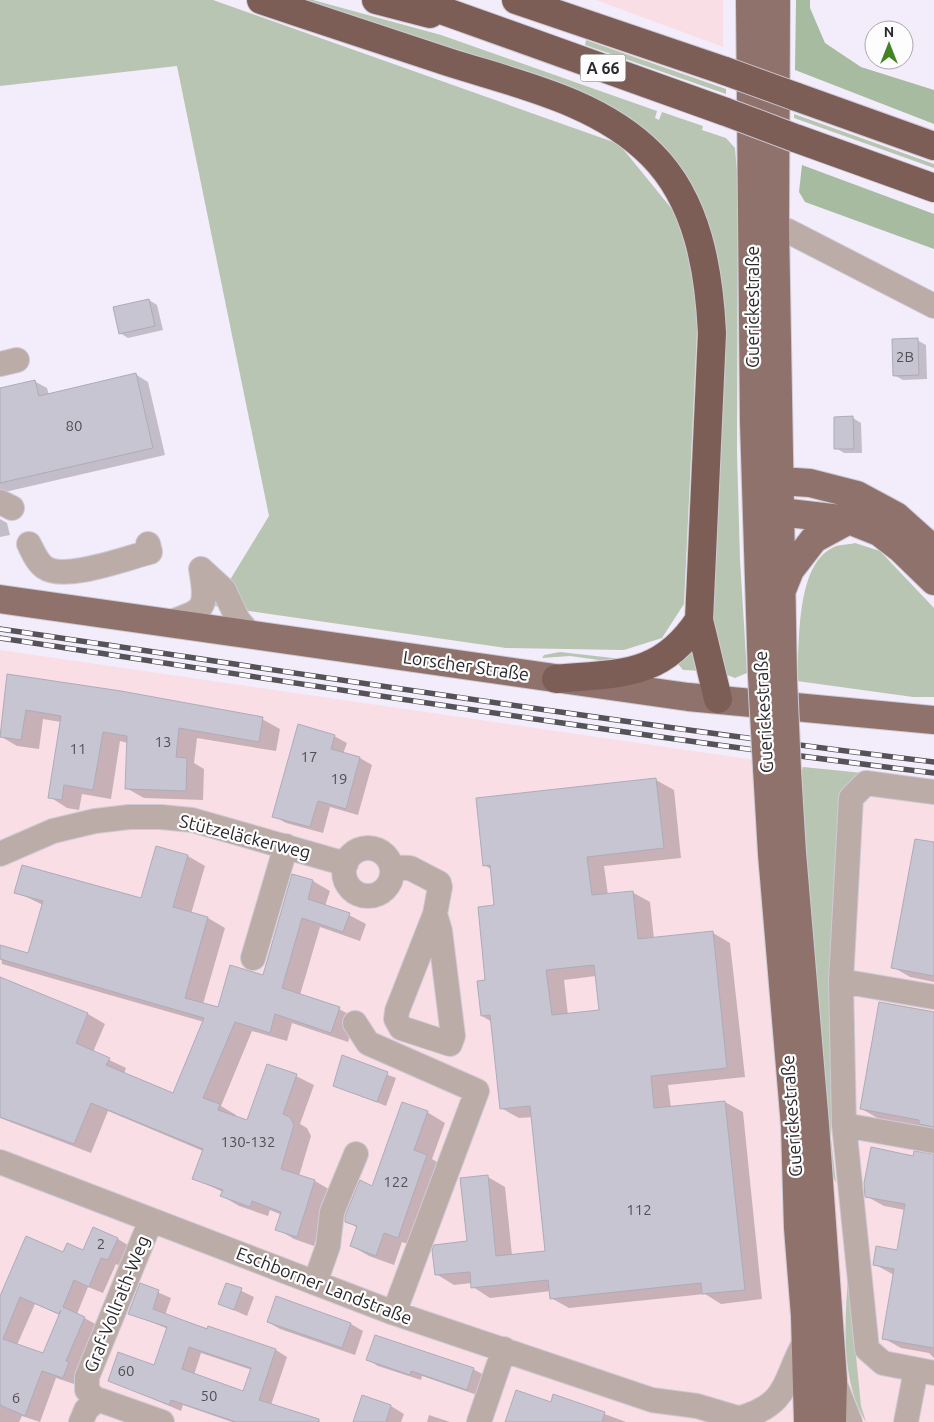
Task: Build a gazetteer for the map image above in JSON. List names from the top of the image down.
{
  "streets": {
    "highway": ["A 66"],
    "main road": ["Guerickestraße", "Lorscher Straße"],
    "street": ["Stützeläckerweg", "Eschborner Landstraße", "Graf-Vollrath-Weg"]
  },
  "crossings": [
    ["Guerickestraße", "Eschborner Landstraße"],
    ["Eschborner Landstraße", "Graf-Vollrath-Weg"]
  ],
  "house_numbers": [
    "2B",
    "80",
    "13",
    "11",
    "17",
    "19",
    "130-132",
    "122",
    "112",
    "2",
    "60",
    "50",
    "6"
  ],
  "north": "top"
}
